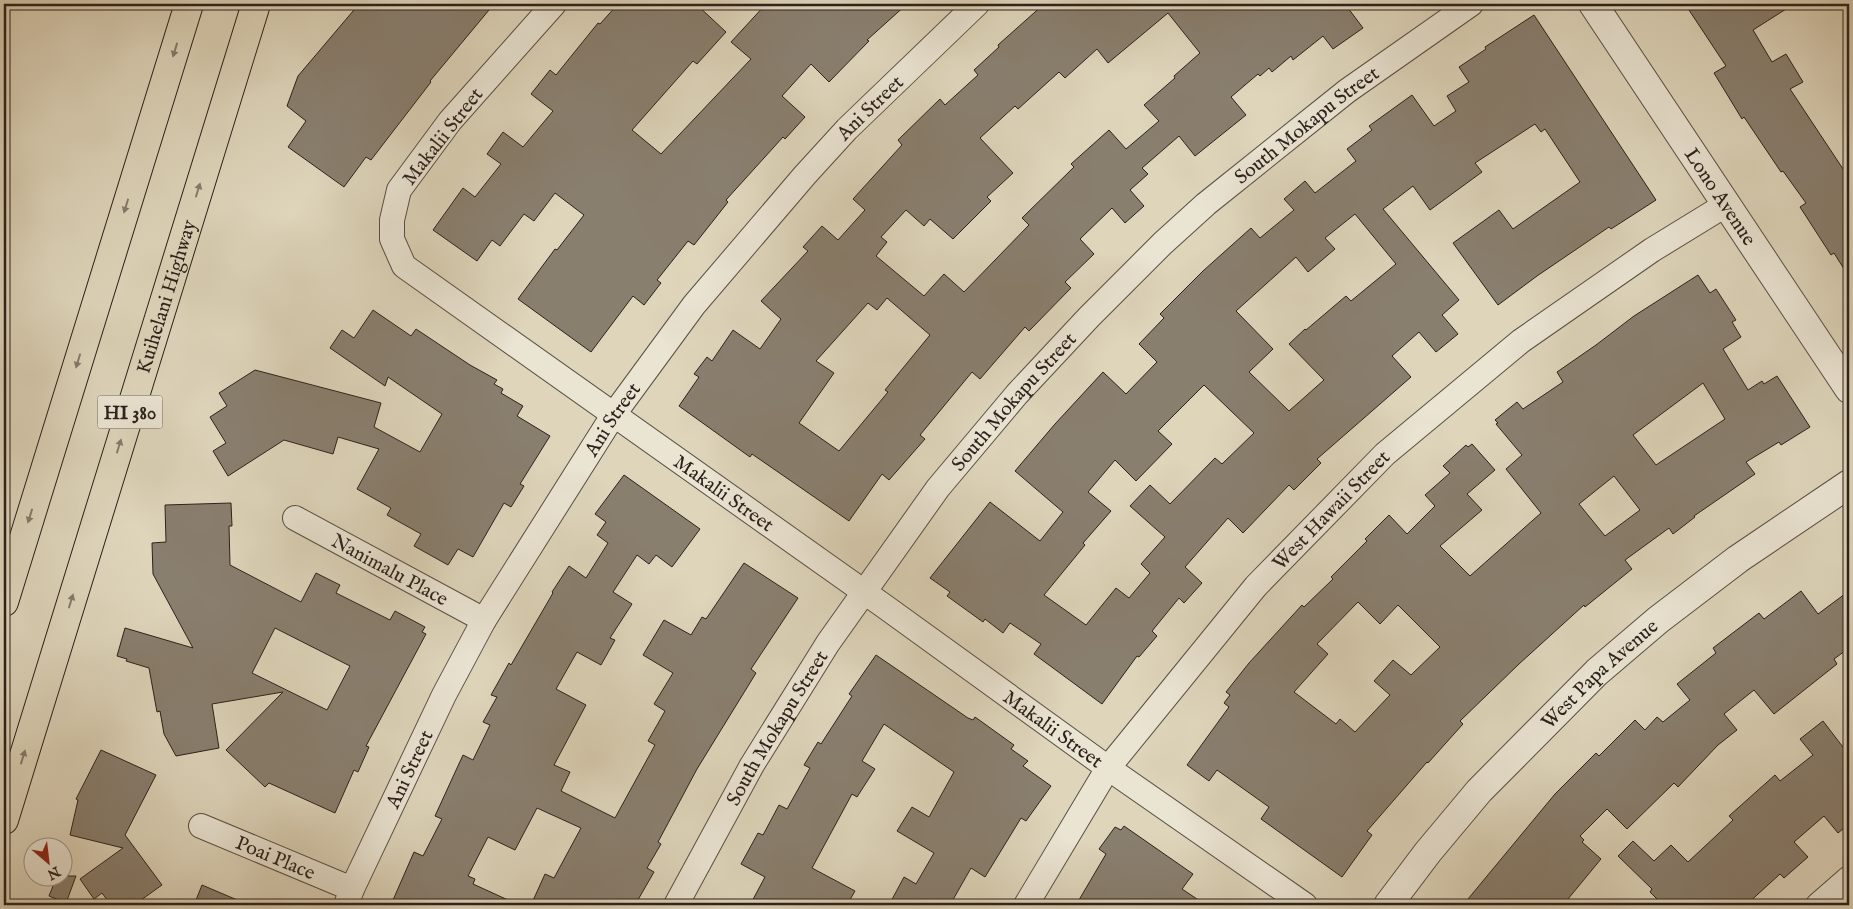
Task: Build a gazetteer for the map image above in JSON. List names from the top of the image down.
{
  "streets": {
    "main road": ["Kuihelani Highway", "HI 380"],
    "street": [
      "Ani Street",
      "South Mokapu Street",
      "Makalii Street",
      "Lono Avenue",
      "West Hawaii Street",
      "Nanimalu Place",
      "West Papa Avenue",
      "Poai Place"
    ]
  },
  "crossings": [
    ["Ani Street", "Makalii Street"],
    ["Ani Street", "Nanimalu Place"],
    ["Ani Street", "Poai Place"],
    ["South Mokapu Street", "Makalii Street"],
    ["Makalii Street", "West Hawaii Street"],
    ["Lono Avenue", "West Hawaii Street"]
  ],
  "north": "bottom right"
}
